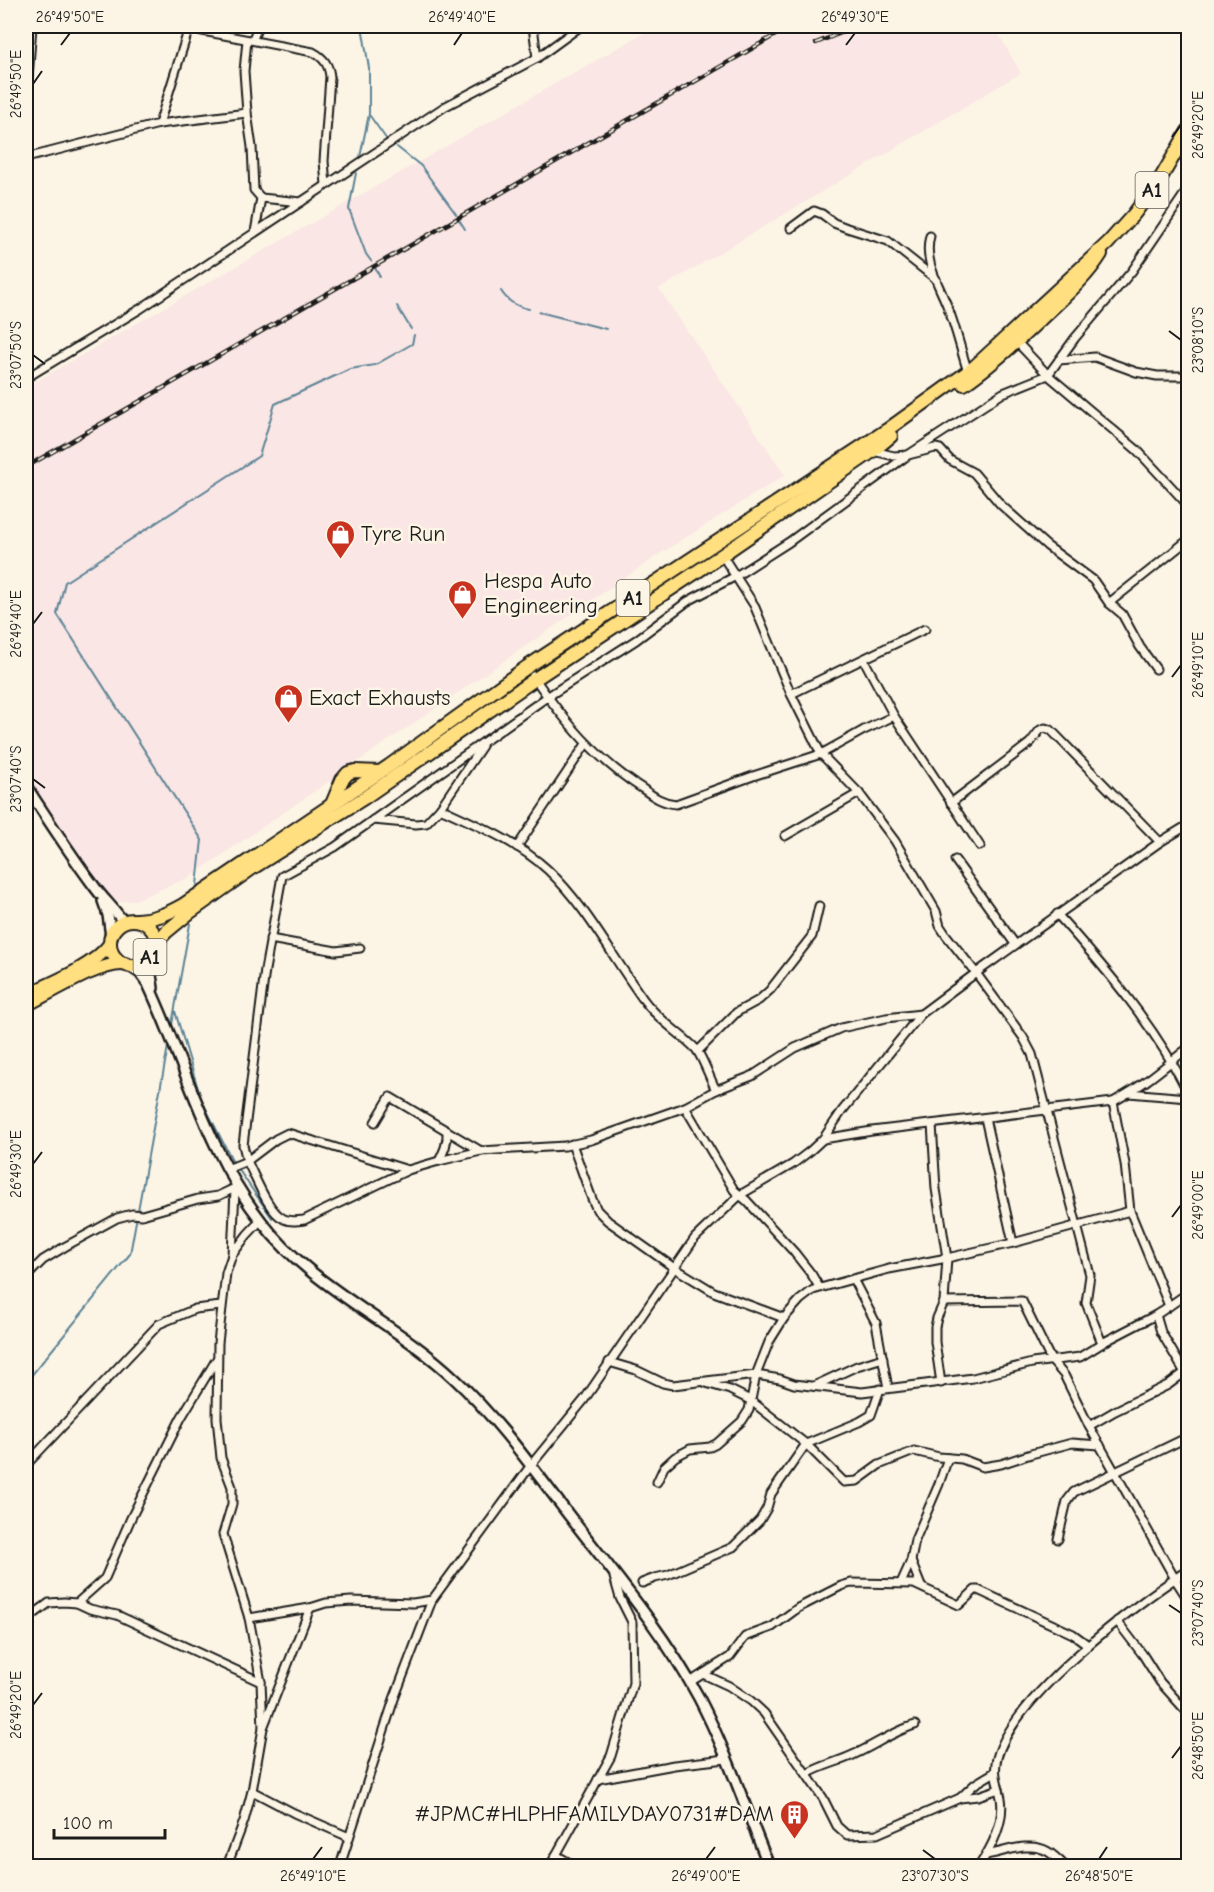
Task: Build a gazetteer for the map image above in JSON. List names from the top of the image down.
{
  "streets": {
    "highway": ["A1"]
  },
  "places": {
    "shop": ["Tyre Run", "Hespa Auto Engineering", "Exact Exhausts"],
    "building": ["#JPMC#HLPHFAMILYDAY0731#DAM"]
  },
  "scale_bar": "100 m",
  "coordinates": [
    "26°49'50\"E",
    "26°49'40\"E",
    "26°49'30\"E",
    "26°49'20\"E",
    "23°08'10\"S",
    "23°07'50\"S",
    "26°49'10\"E",
    "23°07'40\"S",
    "26°49'00\"E",
    "26°48'50\"E",
    "23°07'30\"S"
  ]
}
